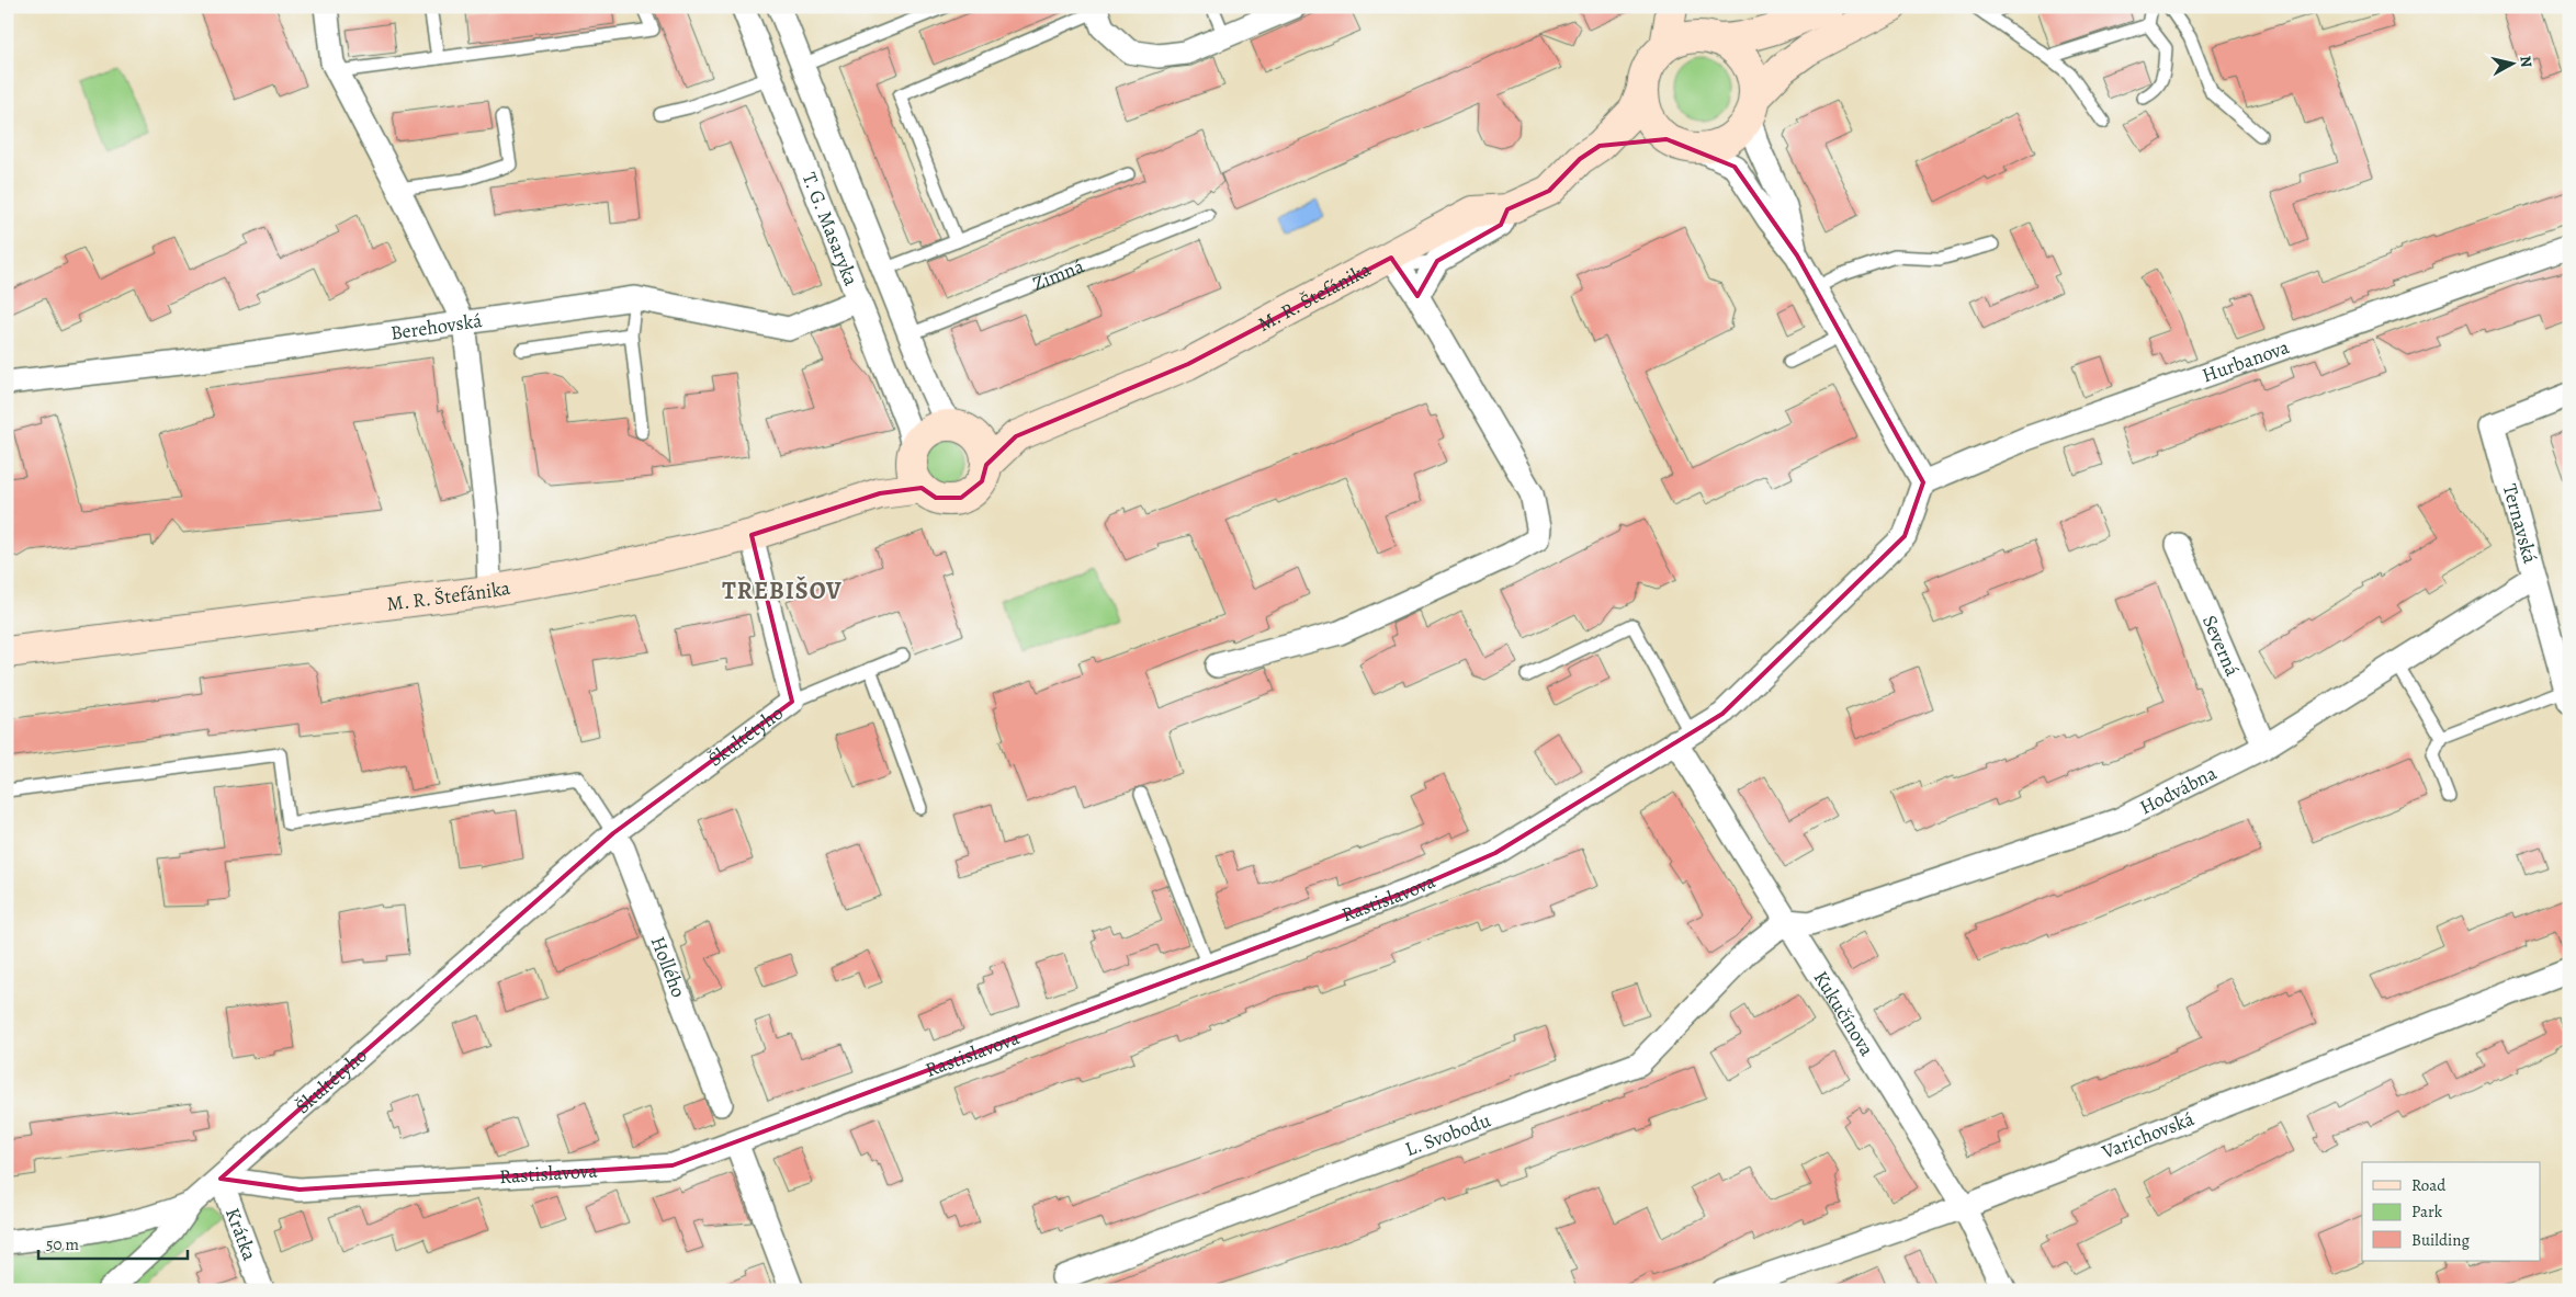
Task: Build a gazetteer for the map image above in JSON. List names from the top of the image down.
{
  "streets": {
    "street": [
      "T. G. Masaryka",
      "M. R. Štefánika",
      "Berehovská",
      "Hurbanova",
      "Ternavská",
      "Severná",
      "Škultétyho",
      "Hodvábna",
      "Rastislavova",
      "Hollého",
      "Kukučínova",
      "L. Svobodu",
      "Varichovská",
      "Krátka"
    ],
    "lane": ["Zimná"]
  },
  "crossings": [
    ["T. G. Masaryka", "Zimná"],
    ["T. G. Masaryka", "M. R. Štefánika"],
    ["T. G. Masaryka", "Berehovská"],
    ["M. R. Štefánika", "Škultétyho"],
    ["Hurbanova", "Rastislavova"],
    ["Ternavská", "Hodvábna"],
    ["Severná", "Hodvábna"],
    ["Škultétyho", "Rastislavova"],
    ["Škultétyho", "Hollého"],
    ["Škultétyho", "Krátka"],
    ["Hodvábna", "Kukučínova"],
    ["Hodvábna", "L. Svobodu"],
    ["Rastislavova", "Kukučínova"],
    ["Rastislavova", "Krátka"],
    ["Kukučínova", "L. Svobodu"],
    ["Kukučínova", "Varichovská"]
  ],
  "districts": ["TREBIŠOV"],
  "legend": ["Road", "Park", "Building"],
  "scale_bar": "50 m",
  "north": "right"
}
